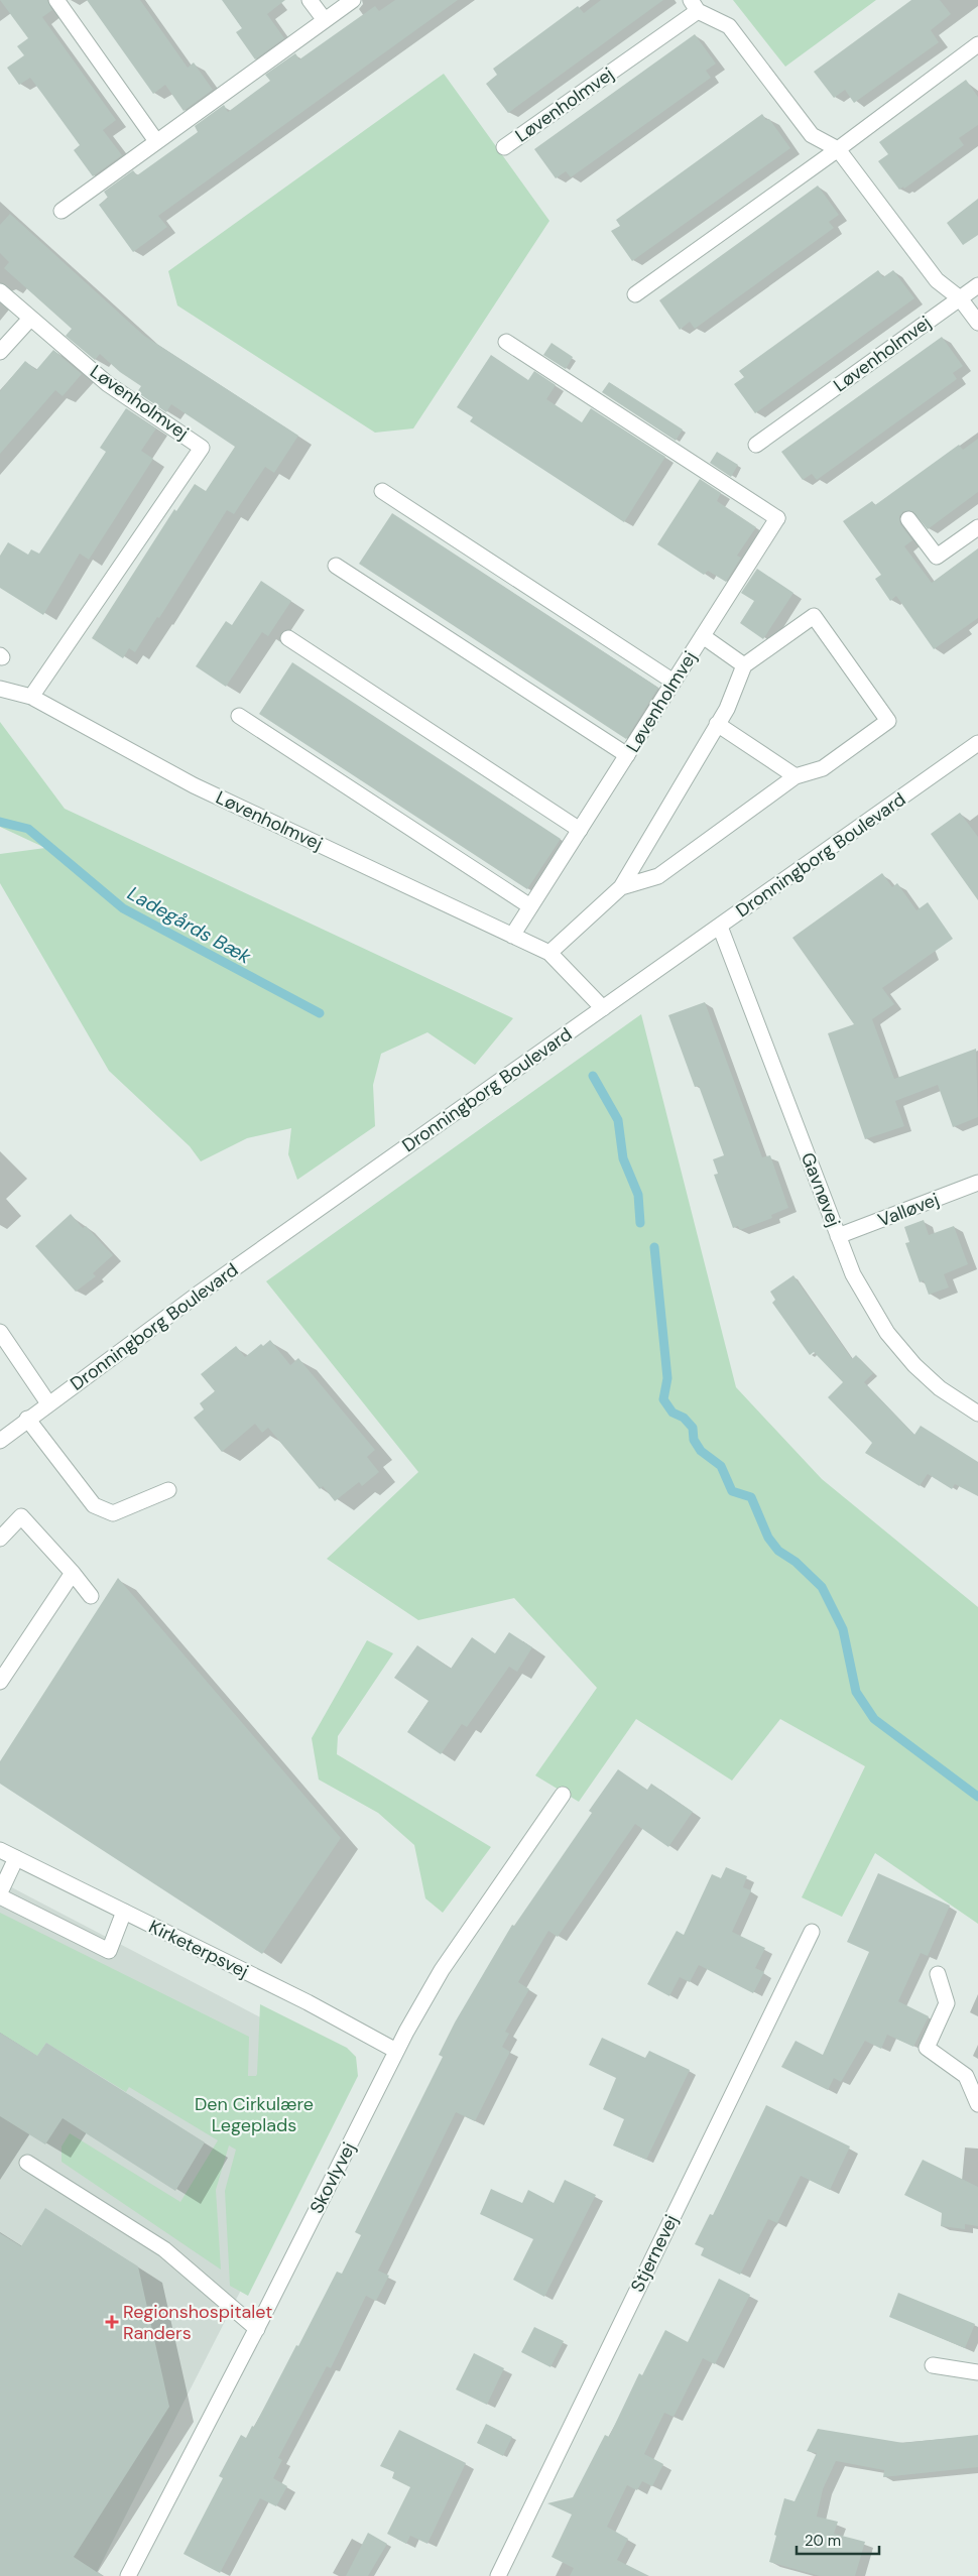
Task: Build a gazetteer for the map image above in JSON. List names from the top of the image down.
{
  "streets": {
    "street": [
      "Løvenholmvej",
      "Dronningborg Boulevard",
      "Gavnøvej",
      "Valløvej",
      "Kirketerpsvej",
      "Skovlyvej",
      "Stjernevej"
    ]
  },
  "crossings": [
    ["Løvenholmvej", "Dronningborg Boulevard"],
    ["Dronningborg Boulevard", "Gavnøvej"],
    ["Gavnøvej", "Valløvej"],
    ["Kirketerpsvej", "Skovlyvej"]
  ],
  "water": ["Ladegårds Bæk"],
  "parks": ["Den Cirkulære Legeplads"],
  "places": {
    "health": ["Regionshospitalet Randers"]
  },
  "scale_bar": "20 m"
}
